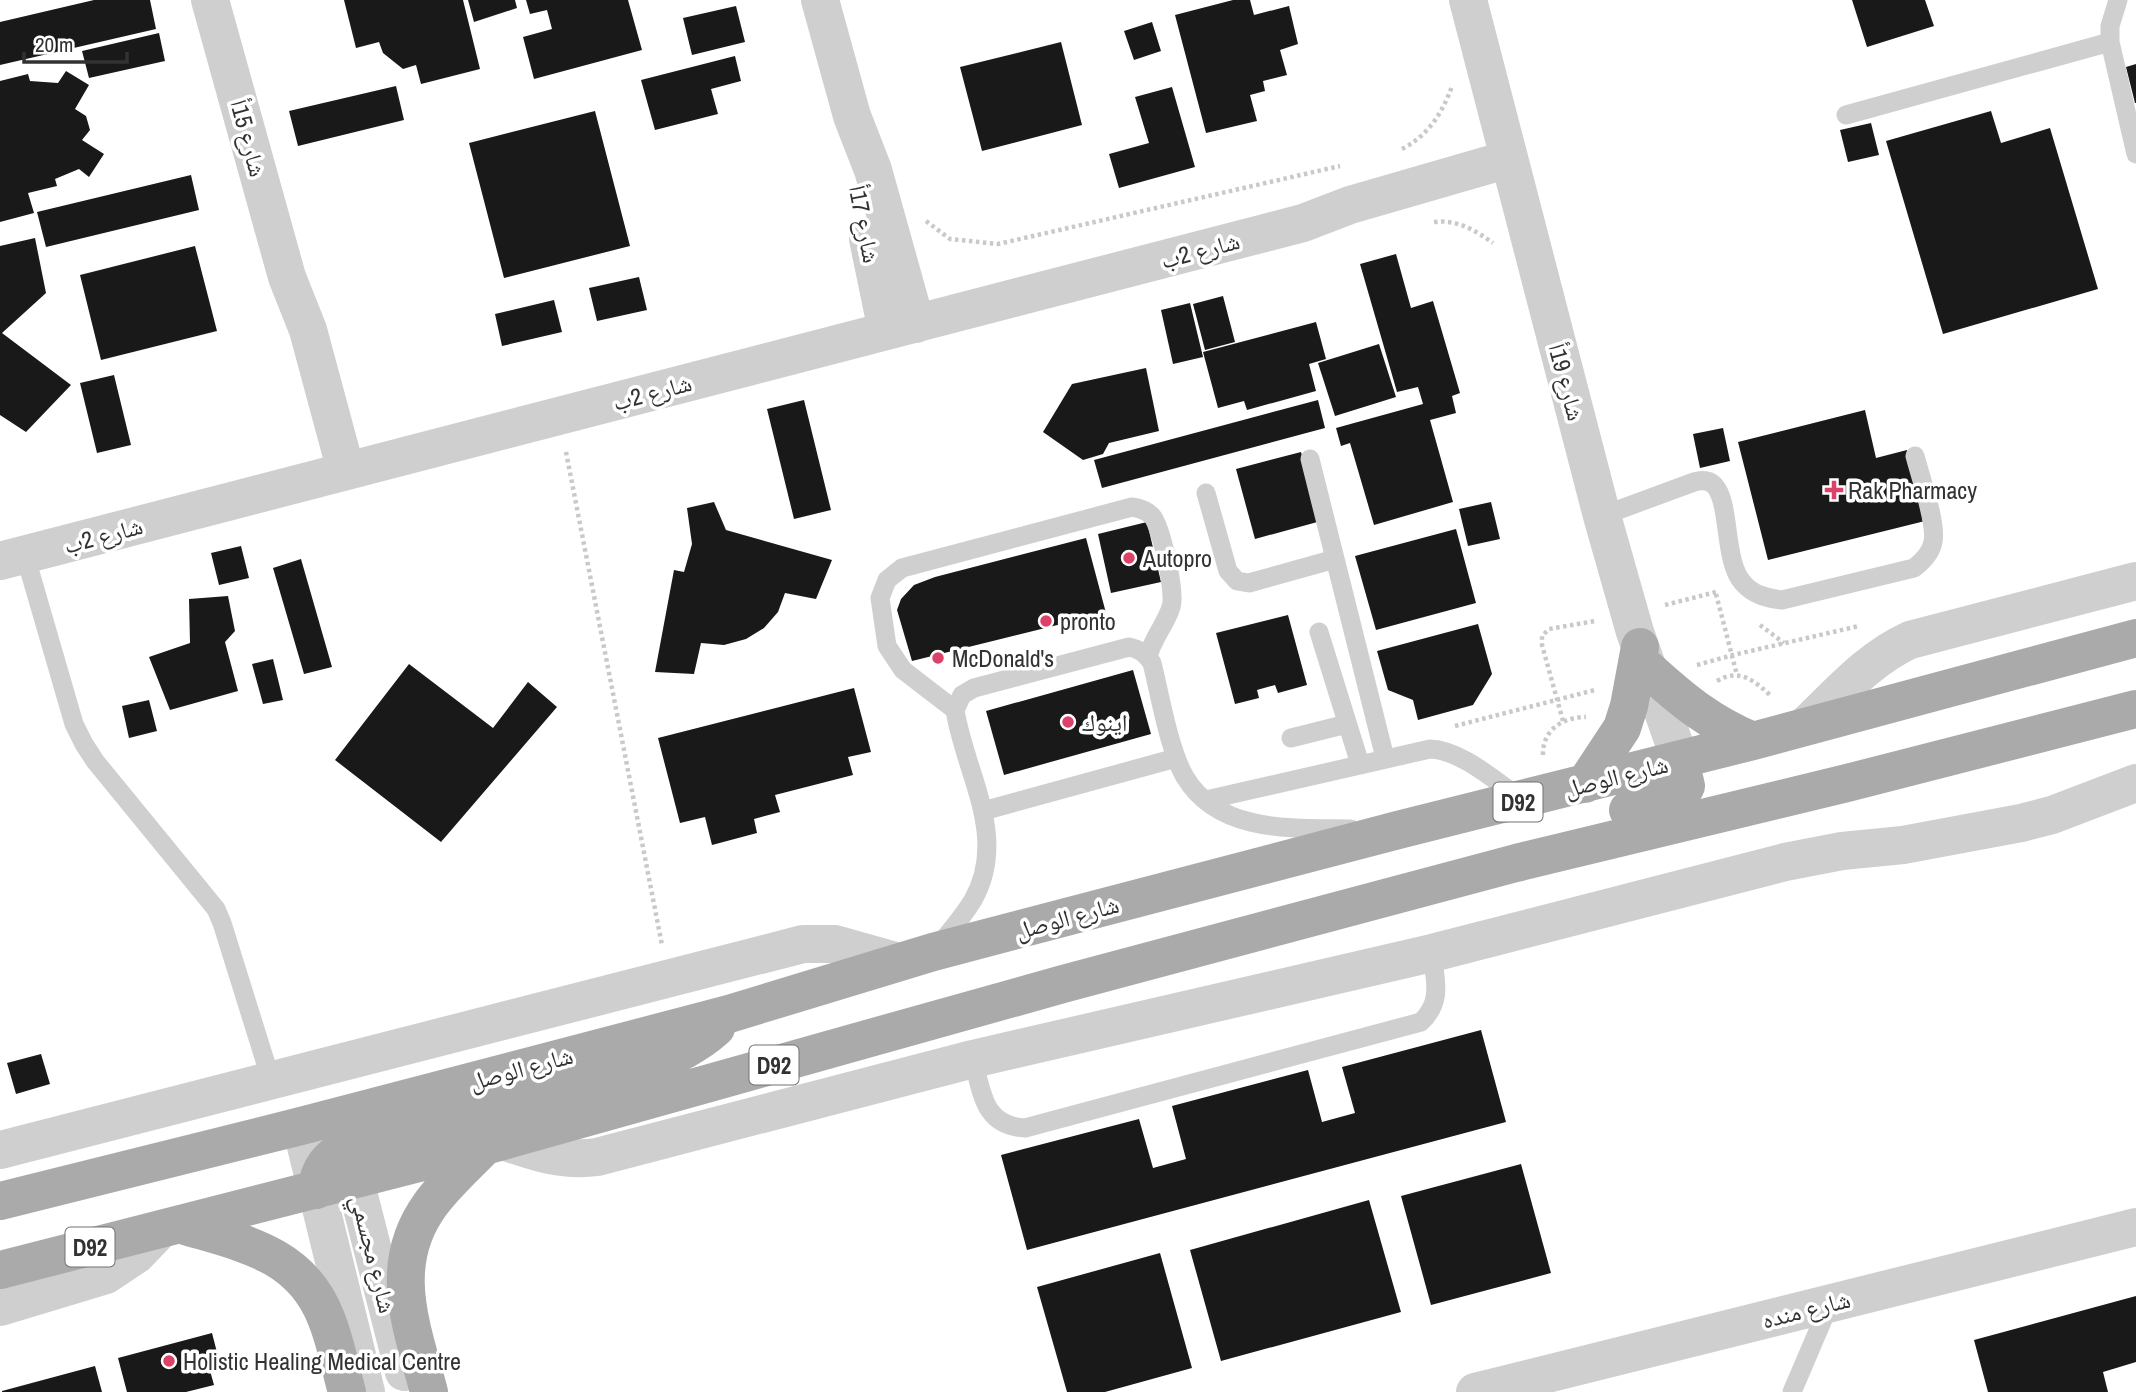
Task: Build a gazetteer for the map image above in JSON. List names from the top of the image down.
{
  "streets": {
    "main road": ["شارع الوصل", "D92"],
    "street": [
      "شارع 15أ",
      "شارع 17أ",
      "شارع 2ب",
      "شارع 19أ",
      "شارع مجسمي",
      "شارع منده"
    ]
  },
  "crossings": [
    ["شارع 15أ", "شارع 2ب"],
    ["شارع 17أ", "شارع 2ب"],
    ["شارع 2ب", "شارع 19أ"],
    ["شارع 19أ", "شارع الوصل"],
    ["شارع الوصل", "D92"],
    ["شارع الوصل", "شارع مجسمي"],
    ["D92", "شارع مجسمي"]
  ],
  "places": {
    "health": ["Rak Pharmacy"],
    "other": [
      "Autopro",
      "pronto",
      "McDonald's",
      "اينوك",
      "Holistic Healing Medical Centre"
    ]
  },
  "scale_bar": "20 m"
}
